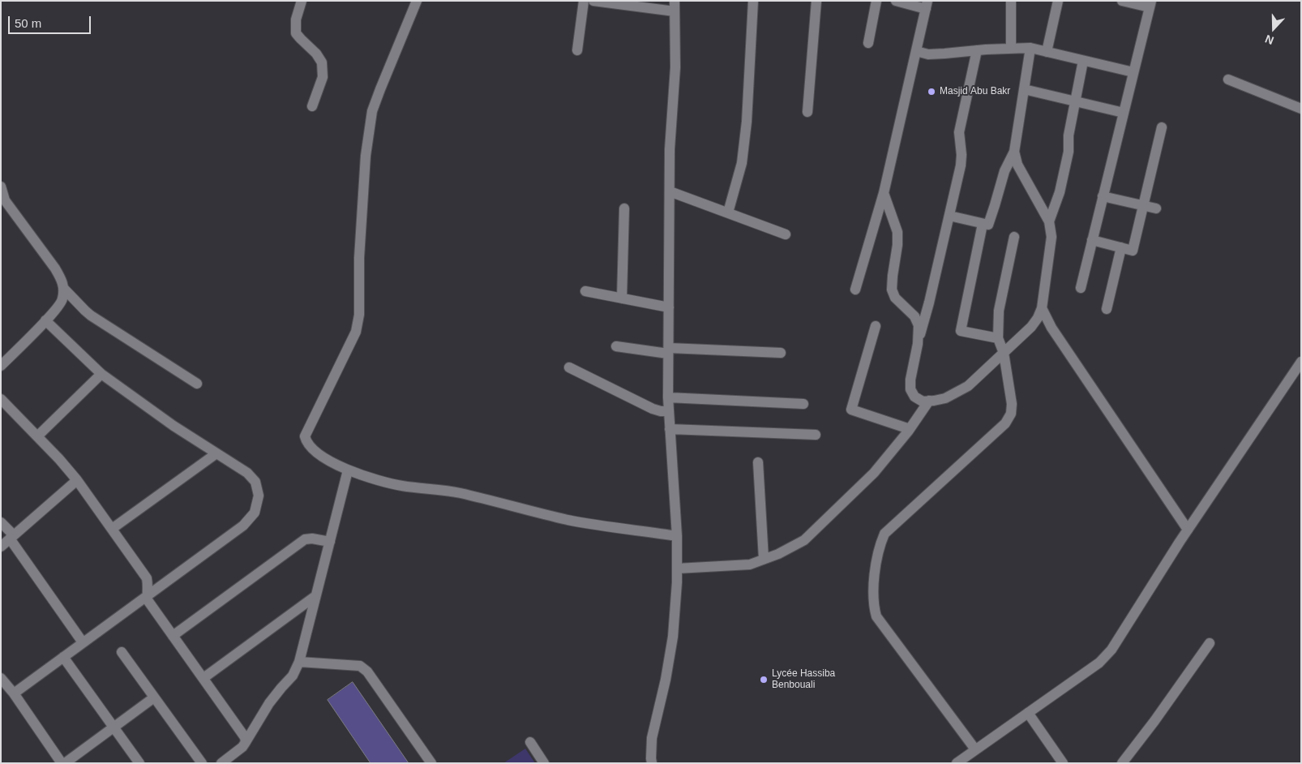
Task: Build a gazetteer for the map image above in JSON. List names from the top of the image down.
{
  "places": ["Masjid Abu Bakr", "Lycée Hassiba Benbouali"],
  "scale_bar": "50 m",
  "north": "bottom"
}
